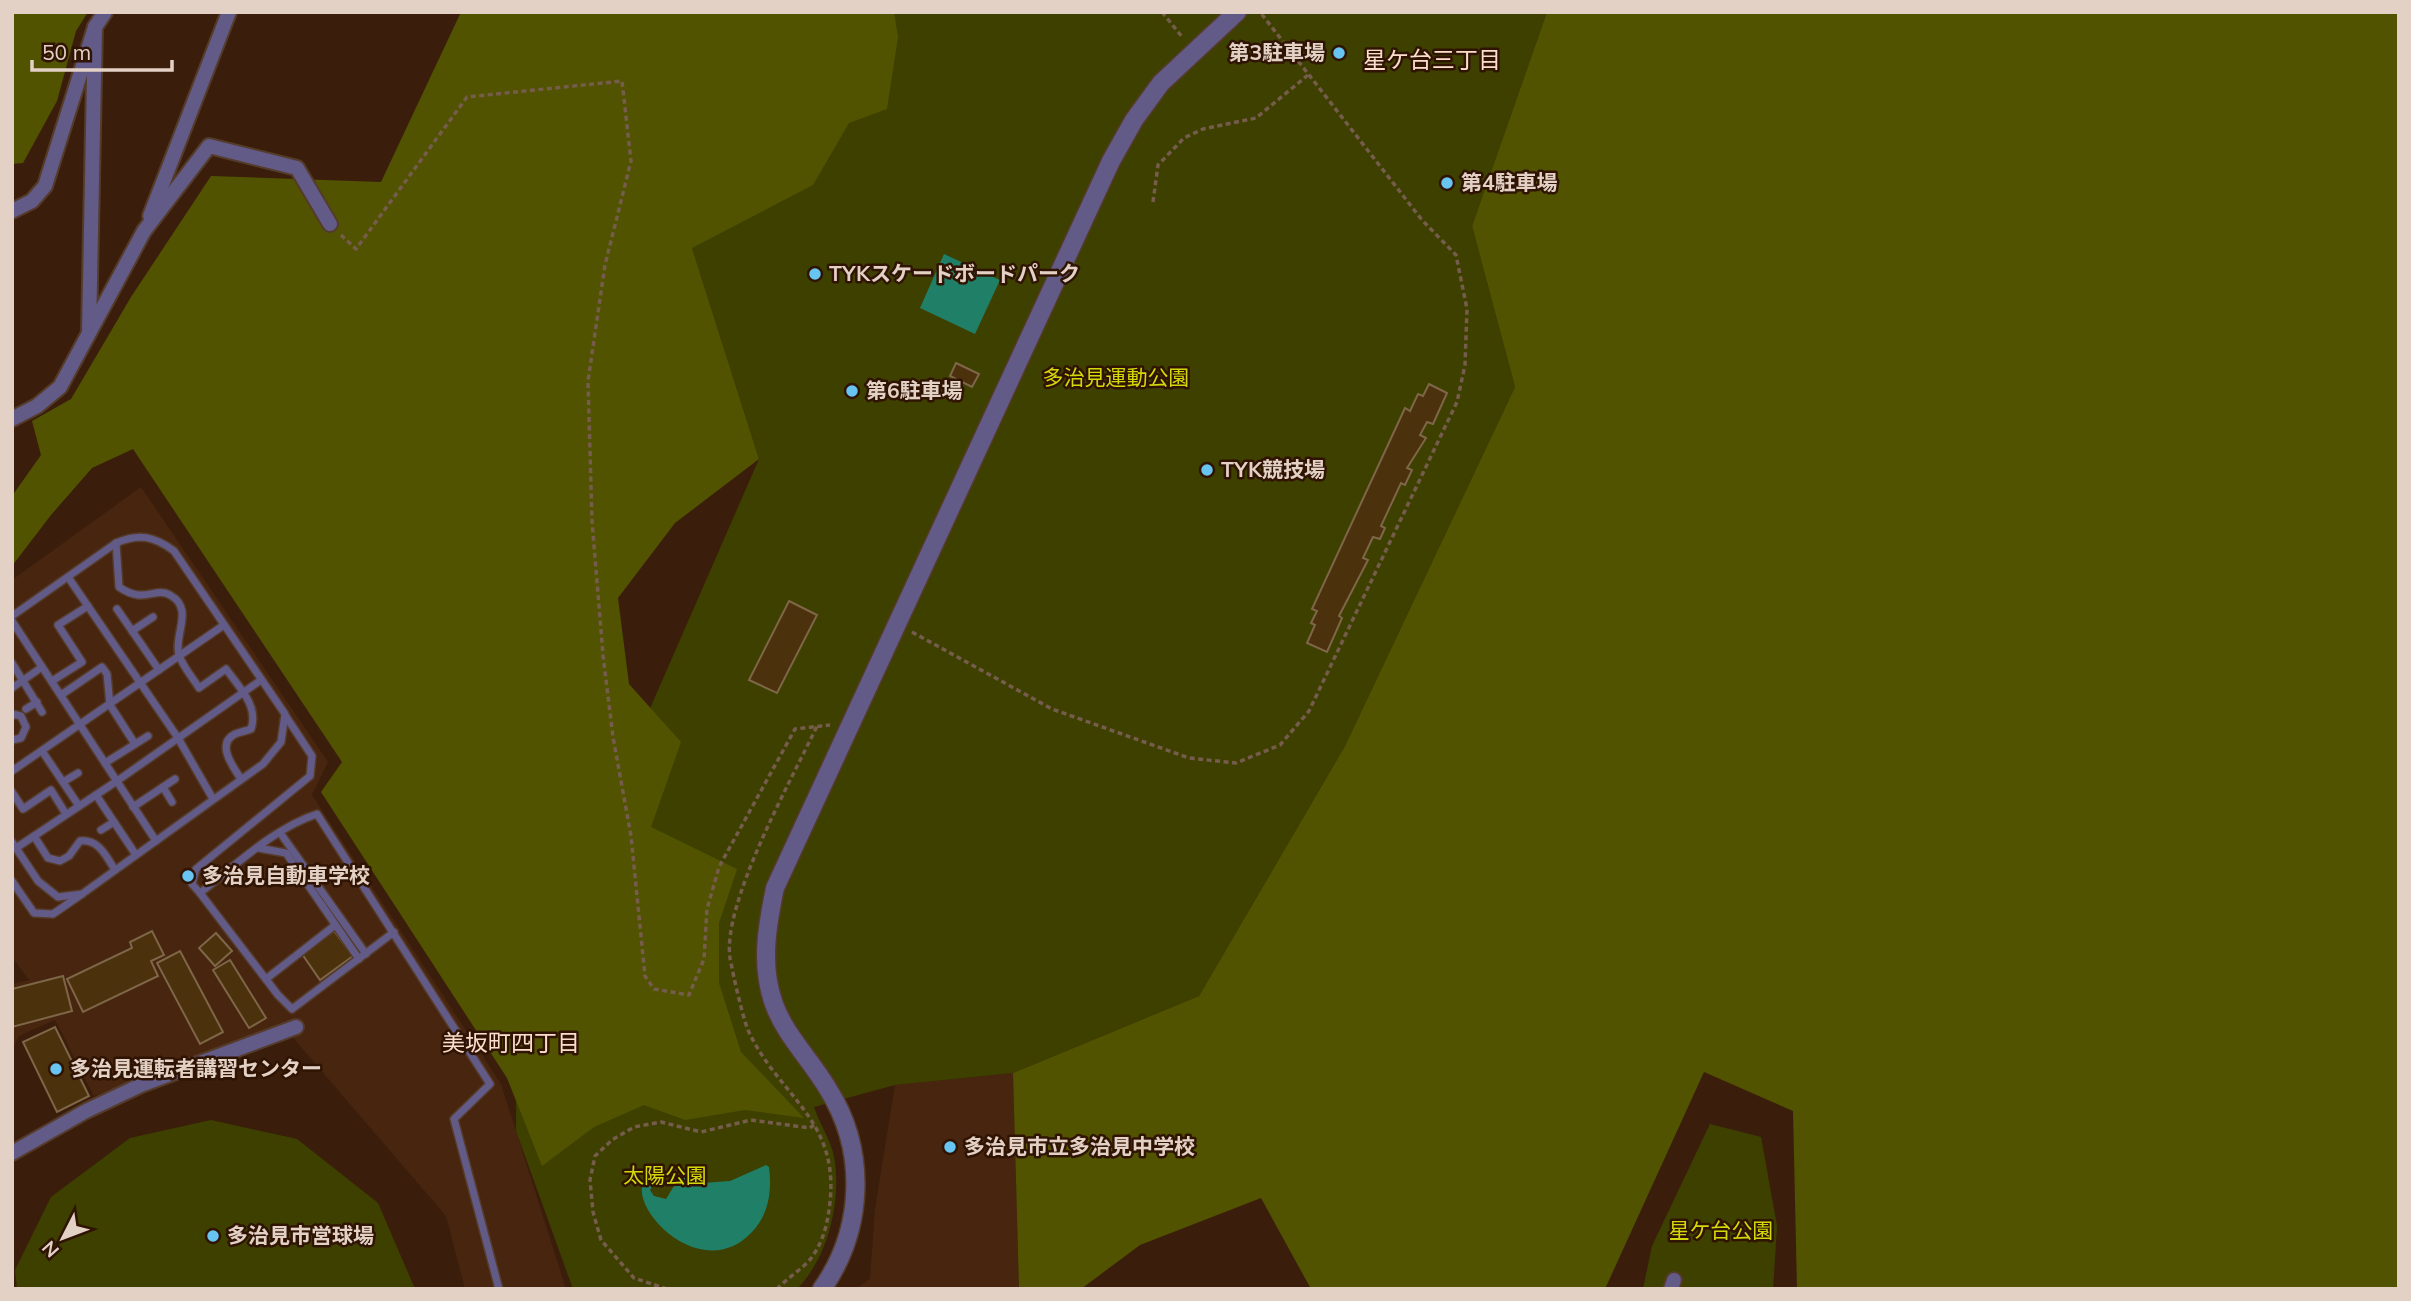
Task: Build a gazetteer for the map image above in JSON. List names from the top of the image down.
{
  "districts": ["星ケ台三丁目", "美坂町四丁目"],
  "parks": ["多治見運動公園", "太陽公園", "星ケ台公園"],
  "places": [
    "第3駐車場",
    "第4駐車場",
    "TYKスケードボードパーク",
    "第6駐車場",
    "TYK競技場",
    "多治見自動車学校",
    "多治見運転者講習センター",
    "多治見市立多治見中学校",
    "多治見市営球場"
  ],
  "scale_bar": "50 m",
  "north": "bottom left"
}
